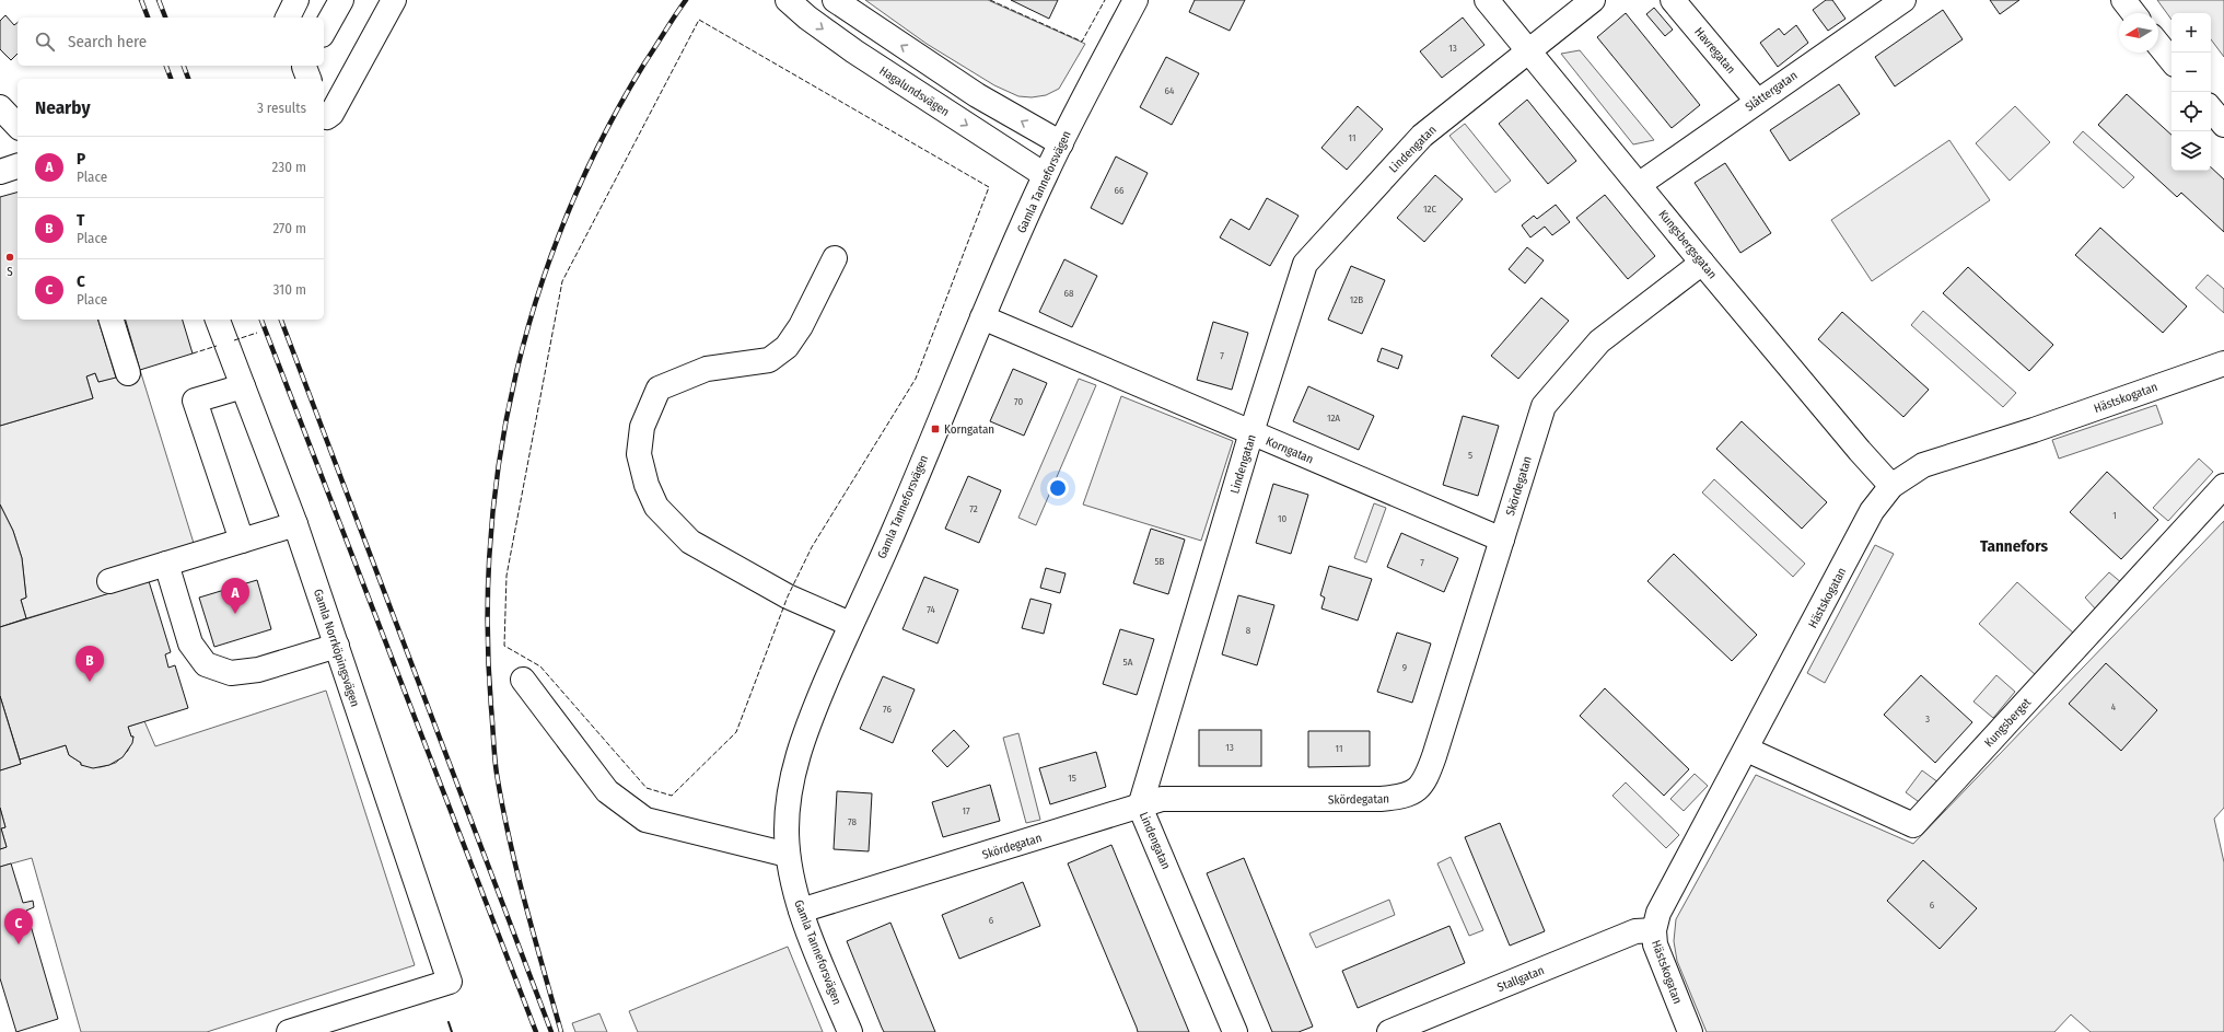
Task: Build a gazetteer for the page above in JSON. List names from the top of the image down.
{
  "streets": {
    "street": [
      "Havregatan",
      "Hagalundsvägen",
      "Slåttergatan",
      "Lindengatan",
      "Gamla Tanneforsvägen",
      "Kungsbergsgatan",
      "Hästskogatan",
      "Korngatan",
      "Skördegatan",
      "Gamla Norrköpingsvägen",
      "Kungsberget",
      "Stallgatan"
    ]
  },
  "crossings": [
    ["Havregatan", "Slåttergatan"],
    ["Hagalundsvägen", "Gamla Tanneforsvägen"],
    ["Slåttergatan", "Kungsbergsgatan"],
    ["Lindengatan", "Kungsbergsgatan"],
    ["Lindengatan", "Korngatan"],
    ["Lindengatan", "Skördegatan"],
    ["Gamla Tanneforsvägen", "Korngatan"],
    ["Gamla Tanneforsvägen", "Skördegatan"],
    ["Kungsbergsgatan", "Hästskogatan"],
    ["Kungsbergsgatan", "Skördegatan"],
    ["Hästskogatan", "Kungsberget"],
    ["Hästskogatan", "Stallgatan"],
    ["Korngatan", "Skördegatan"]
  ],
  "districts": ["Tannefors"],
  "places": {
    "other": ["S"],
    "transit": ["Korngatan"]
  },
  "house_numbers": [
    "13",
    "64",
    "11",
    "66",
    "12C",
    "68",
    "12B",
    "7",
    "70",
    "12A",
    "5",
    "72",
    "1",
    "10",
    "5B",
    "7",
    "74",
    "8",
    "5A",
    "9",
    "4",
    "76",
    "3",
    "13",
    "11",
    "15",
    "17",
    "78",
    "6",
    "6"
  ],
  "north": "left",
  "page": {
    "map_buttons": ["+", "−"],
    "search": "Search here",
    "heading": ["Nearby", "3 results"],
    "list": [
      {
        "mark": "A",
        "name": "P",
        "note": "Place",
        "value": "230 m"
      },
      {
        "mark": "B",
        "name": "T",
        "note": "Place",
        "value": "270 m"
      },
      {
        "mark": "C",
        "name": "C",
        "note": "Place",
        "value": "310 m"
      }
    ],
    "pins": ["A", "B", "C"]
  }
}
